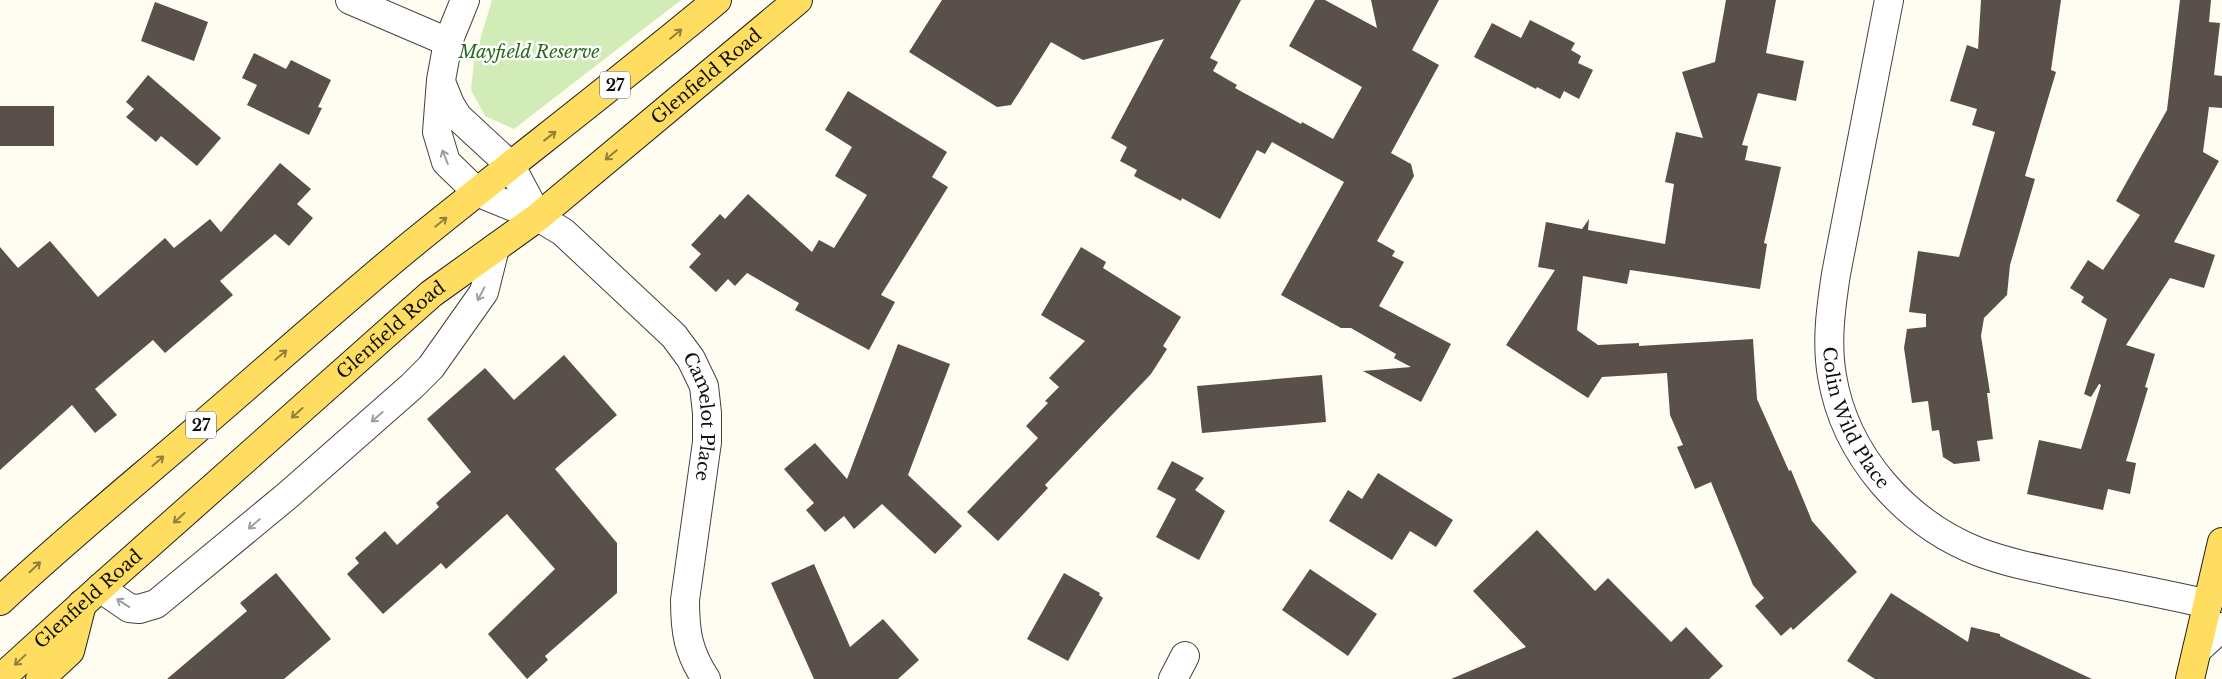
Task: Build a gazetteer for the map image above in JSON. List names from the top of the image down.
{
  "streets": {
    "main road": ["Glenfield Road", "27"],
    "street": ["Colin Wild Place", "Camelot Place"]
  },
  "crossings": [
    ["Glenfield Road", "Camelot Place"],
    ["27", "Camelot Place"]
  ],
  "parks": ["Mayfield Reserve"]
}
